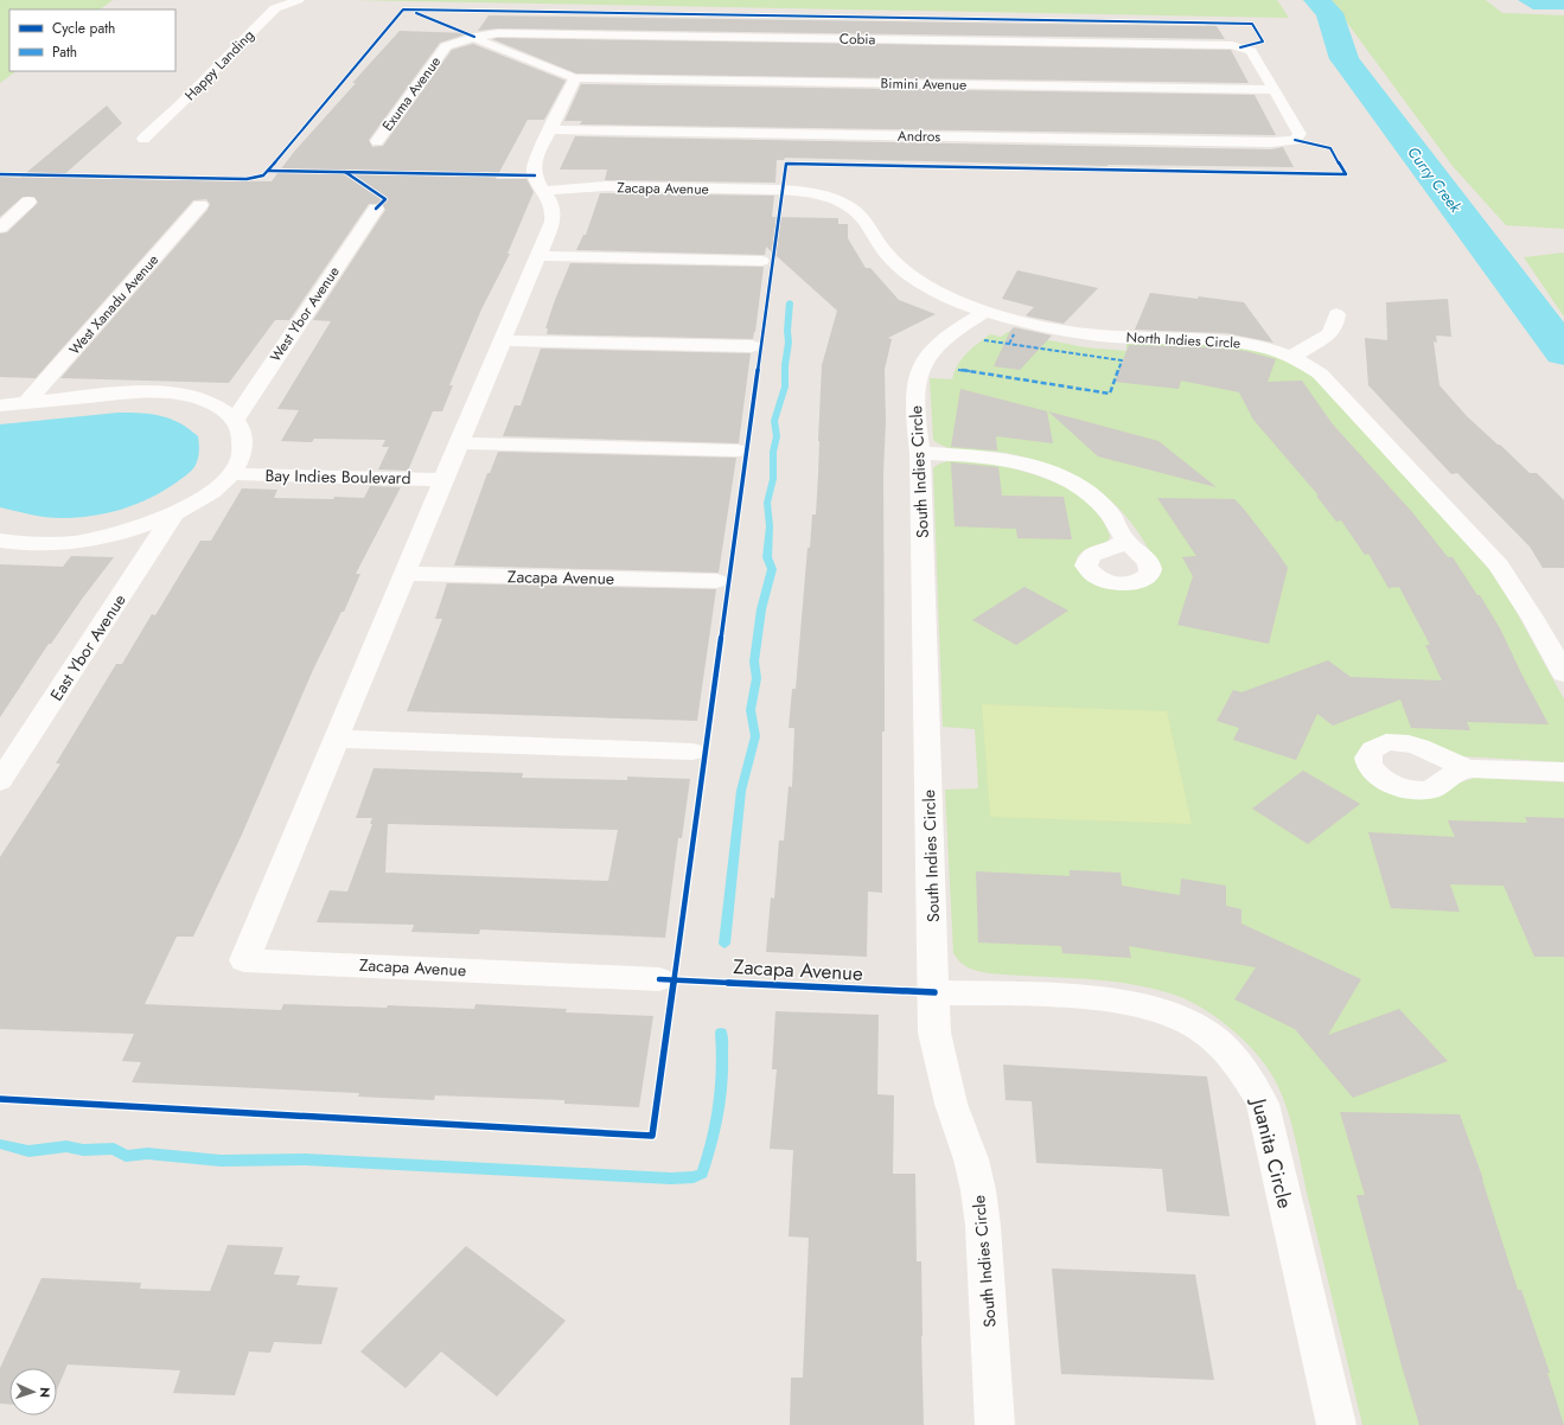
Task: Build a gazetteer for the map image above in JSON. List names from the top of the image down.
{
  "streets": {
    "street": [
      "Cobia",
      "Happy Landing",
      "Bimini Avenue",
      "Exuma Avenue",
      "Andros",
      "Zacapa Avenue",
      "West Xanadu Avenue",
      "West Ybor Avenue",
      "North Indies Circle",
      "South Indies Circle",
      "Bay Indies Boulevard",
      "East Ybor Avenue",
      "Juanita Circle"
    ]
  },
  "crossings": [
    ["Cobia", "Bimini Avenue"],
    ["Cobia", "Exuma Avenue"],
    ["Cobia", "Andros"],
    ["Bimini Avenue", "Andros"],
    ["Bimini Avenue", "Zacapa Avenue"],
    ["Andros", "Zacapa Avenue"],
    ["Zacapa Avenue", "North Indies Circle"],
    ["Zacapa Avenue", "Bay Indies Boulevard"],
    ["North Indies Circle", "South Indies Circle"],
    ["South Indies Circle", "Juanita Circle"]
  ],
  "water": ["Curry Creek"],
  "legend": ["Cycle path", "Path"],
  "north": "right"
}
